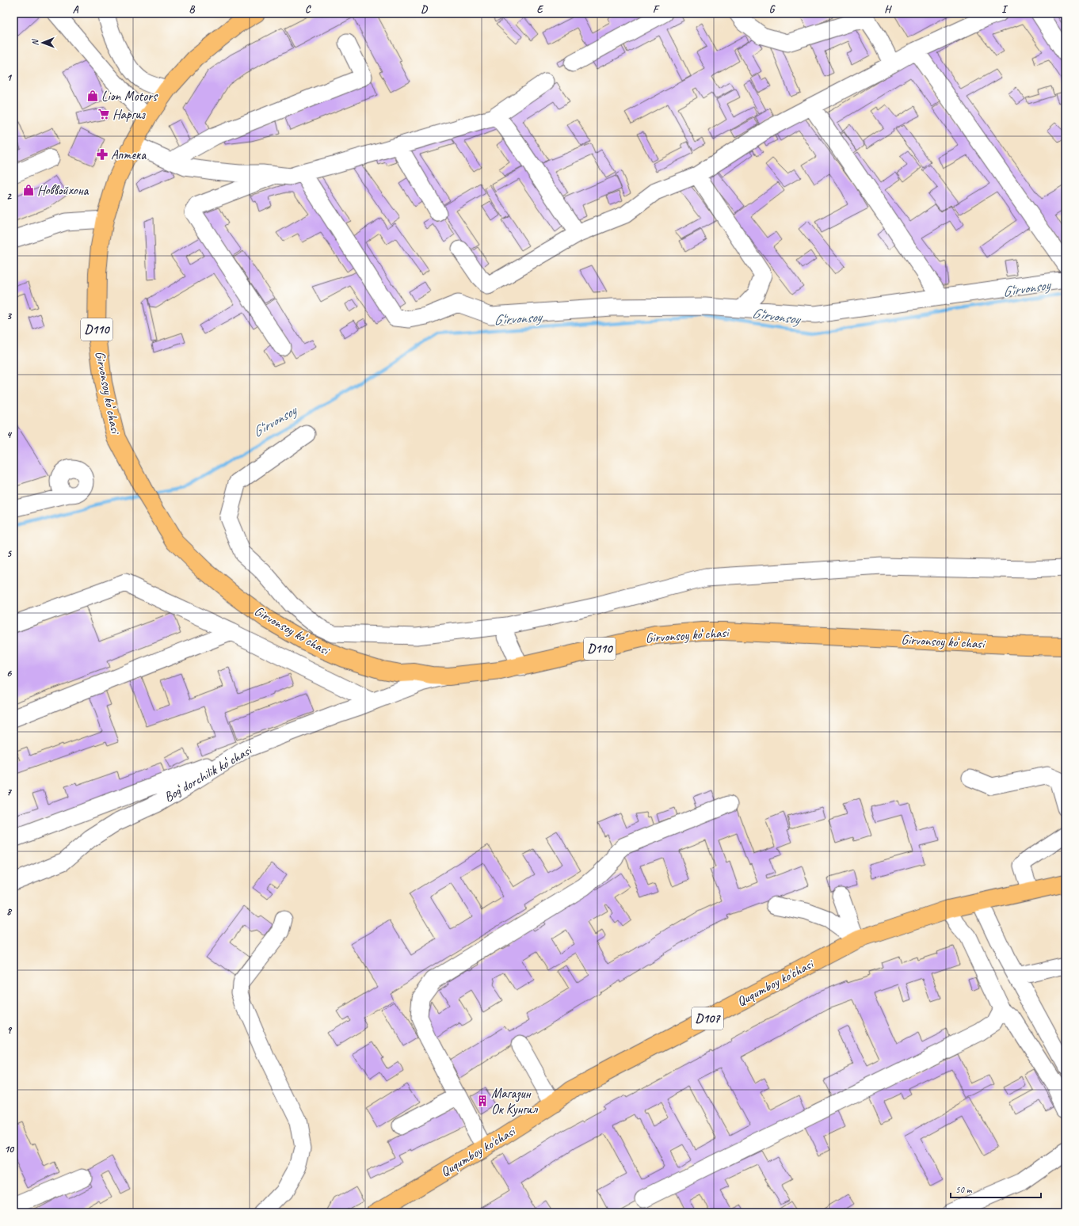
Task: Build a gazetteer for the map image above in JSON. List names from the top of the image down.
{
  "streets": {
    "main road": [
      "D110",
      "Girvonsoy koʻchasi",
      "Ququmboy ko'chasi",
      "D107"
    ],
    "street": ["Bogʻdorchilik koʻchasi"]
  },
  "crossings": [
    ["Girvonsoy koʻchasi", "Bogʻdorchilik koʻchasi"]
  ],
  "water": ["G‘irvonsoy"],
  "places": {
    "shop": ["Lion Motors", "Новвойхона"],
    "supermarket": ["Наргиз"],
    "pharmacy": ["Аптека"],
    "building": ["Магазин Ок Кунгил"]
  },
  "scale_bar": "50 m",
  "north": "left",
  "grid": {
    "columns": [
      "A",
      "B",
      "C",
      "D",
      "E",
      "F",
      "G",
      "H",
      "I"
    ],
    "rows": [
      "1",
      "2",
      "3",
      "4",
      "5",
      "6",
      "7",
      "8",
      "9",
      "10"
    ]
  }
}
